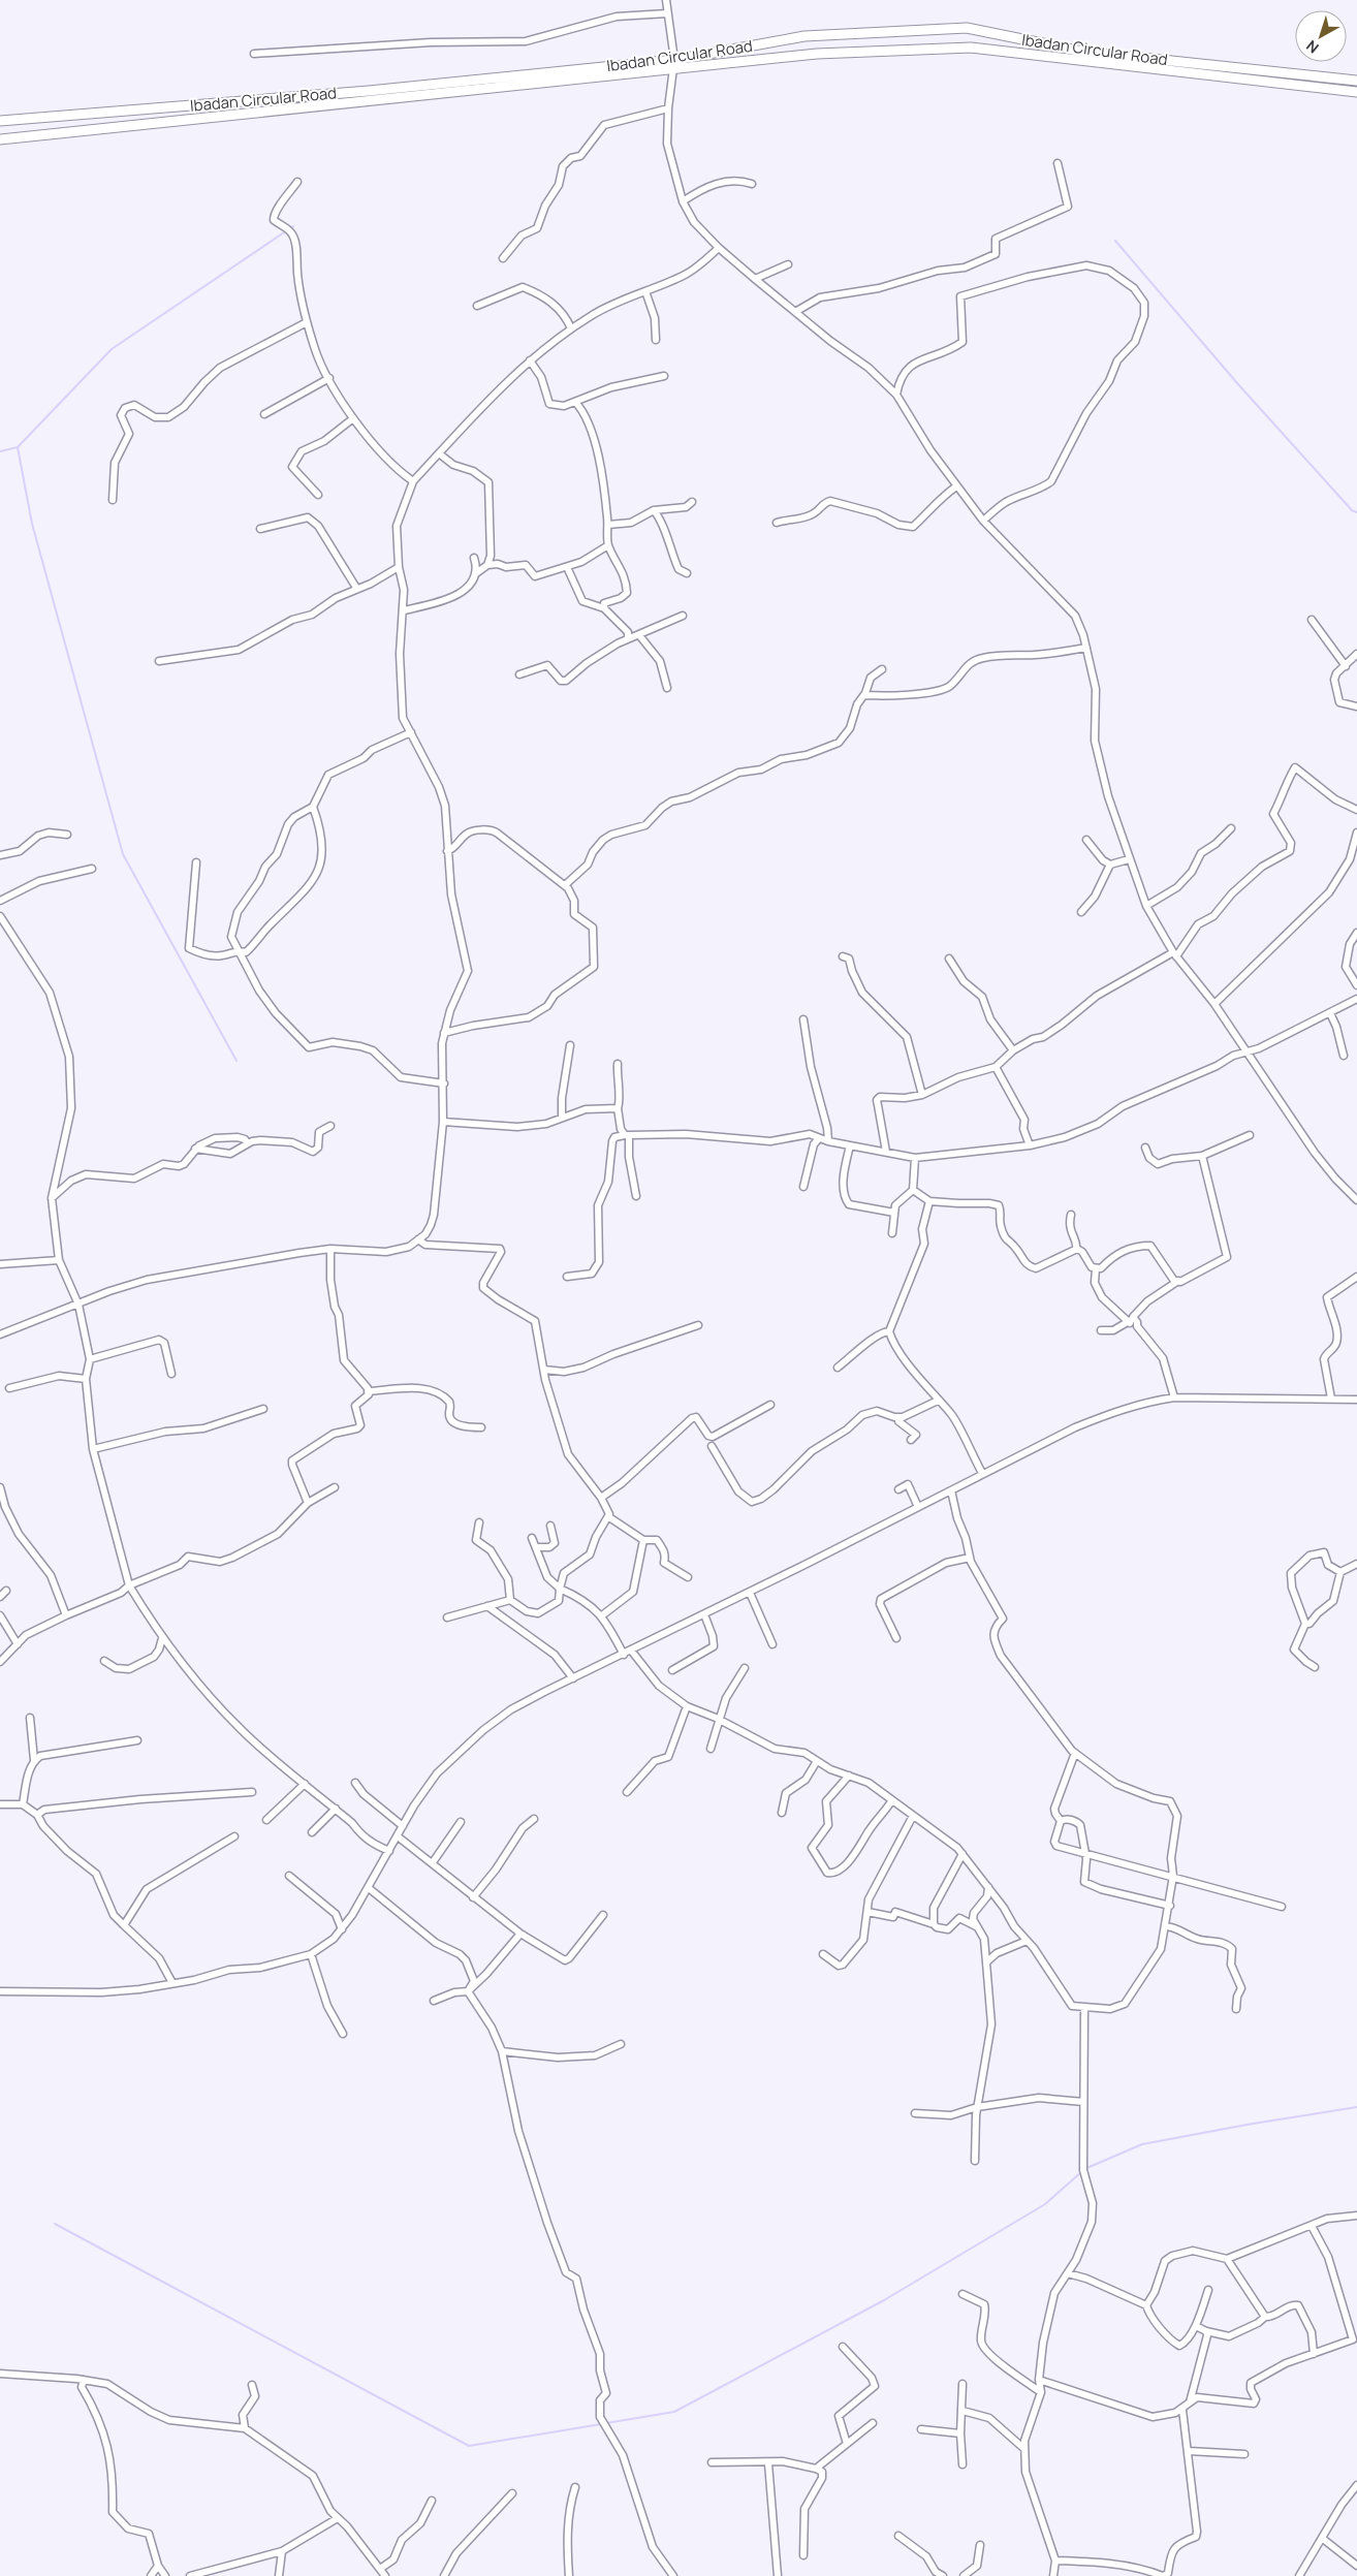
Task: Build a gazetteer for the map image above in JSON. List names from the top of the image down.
{
  "streets": {
    "highway": ["Ibadan Circular Road"]
  },
  "north": "bottom left"
}
